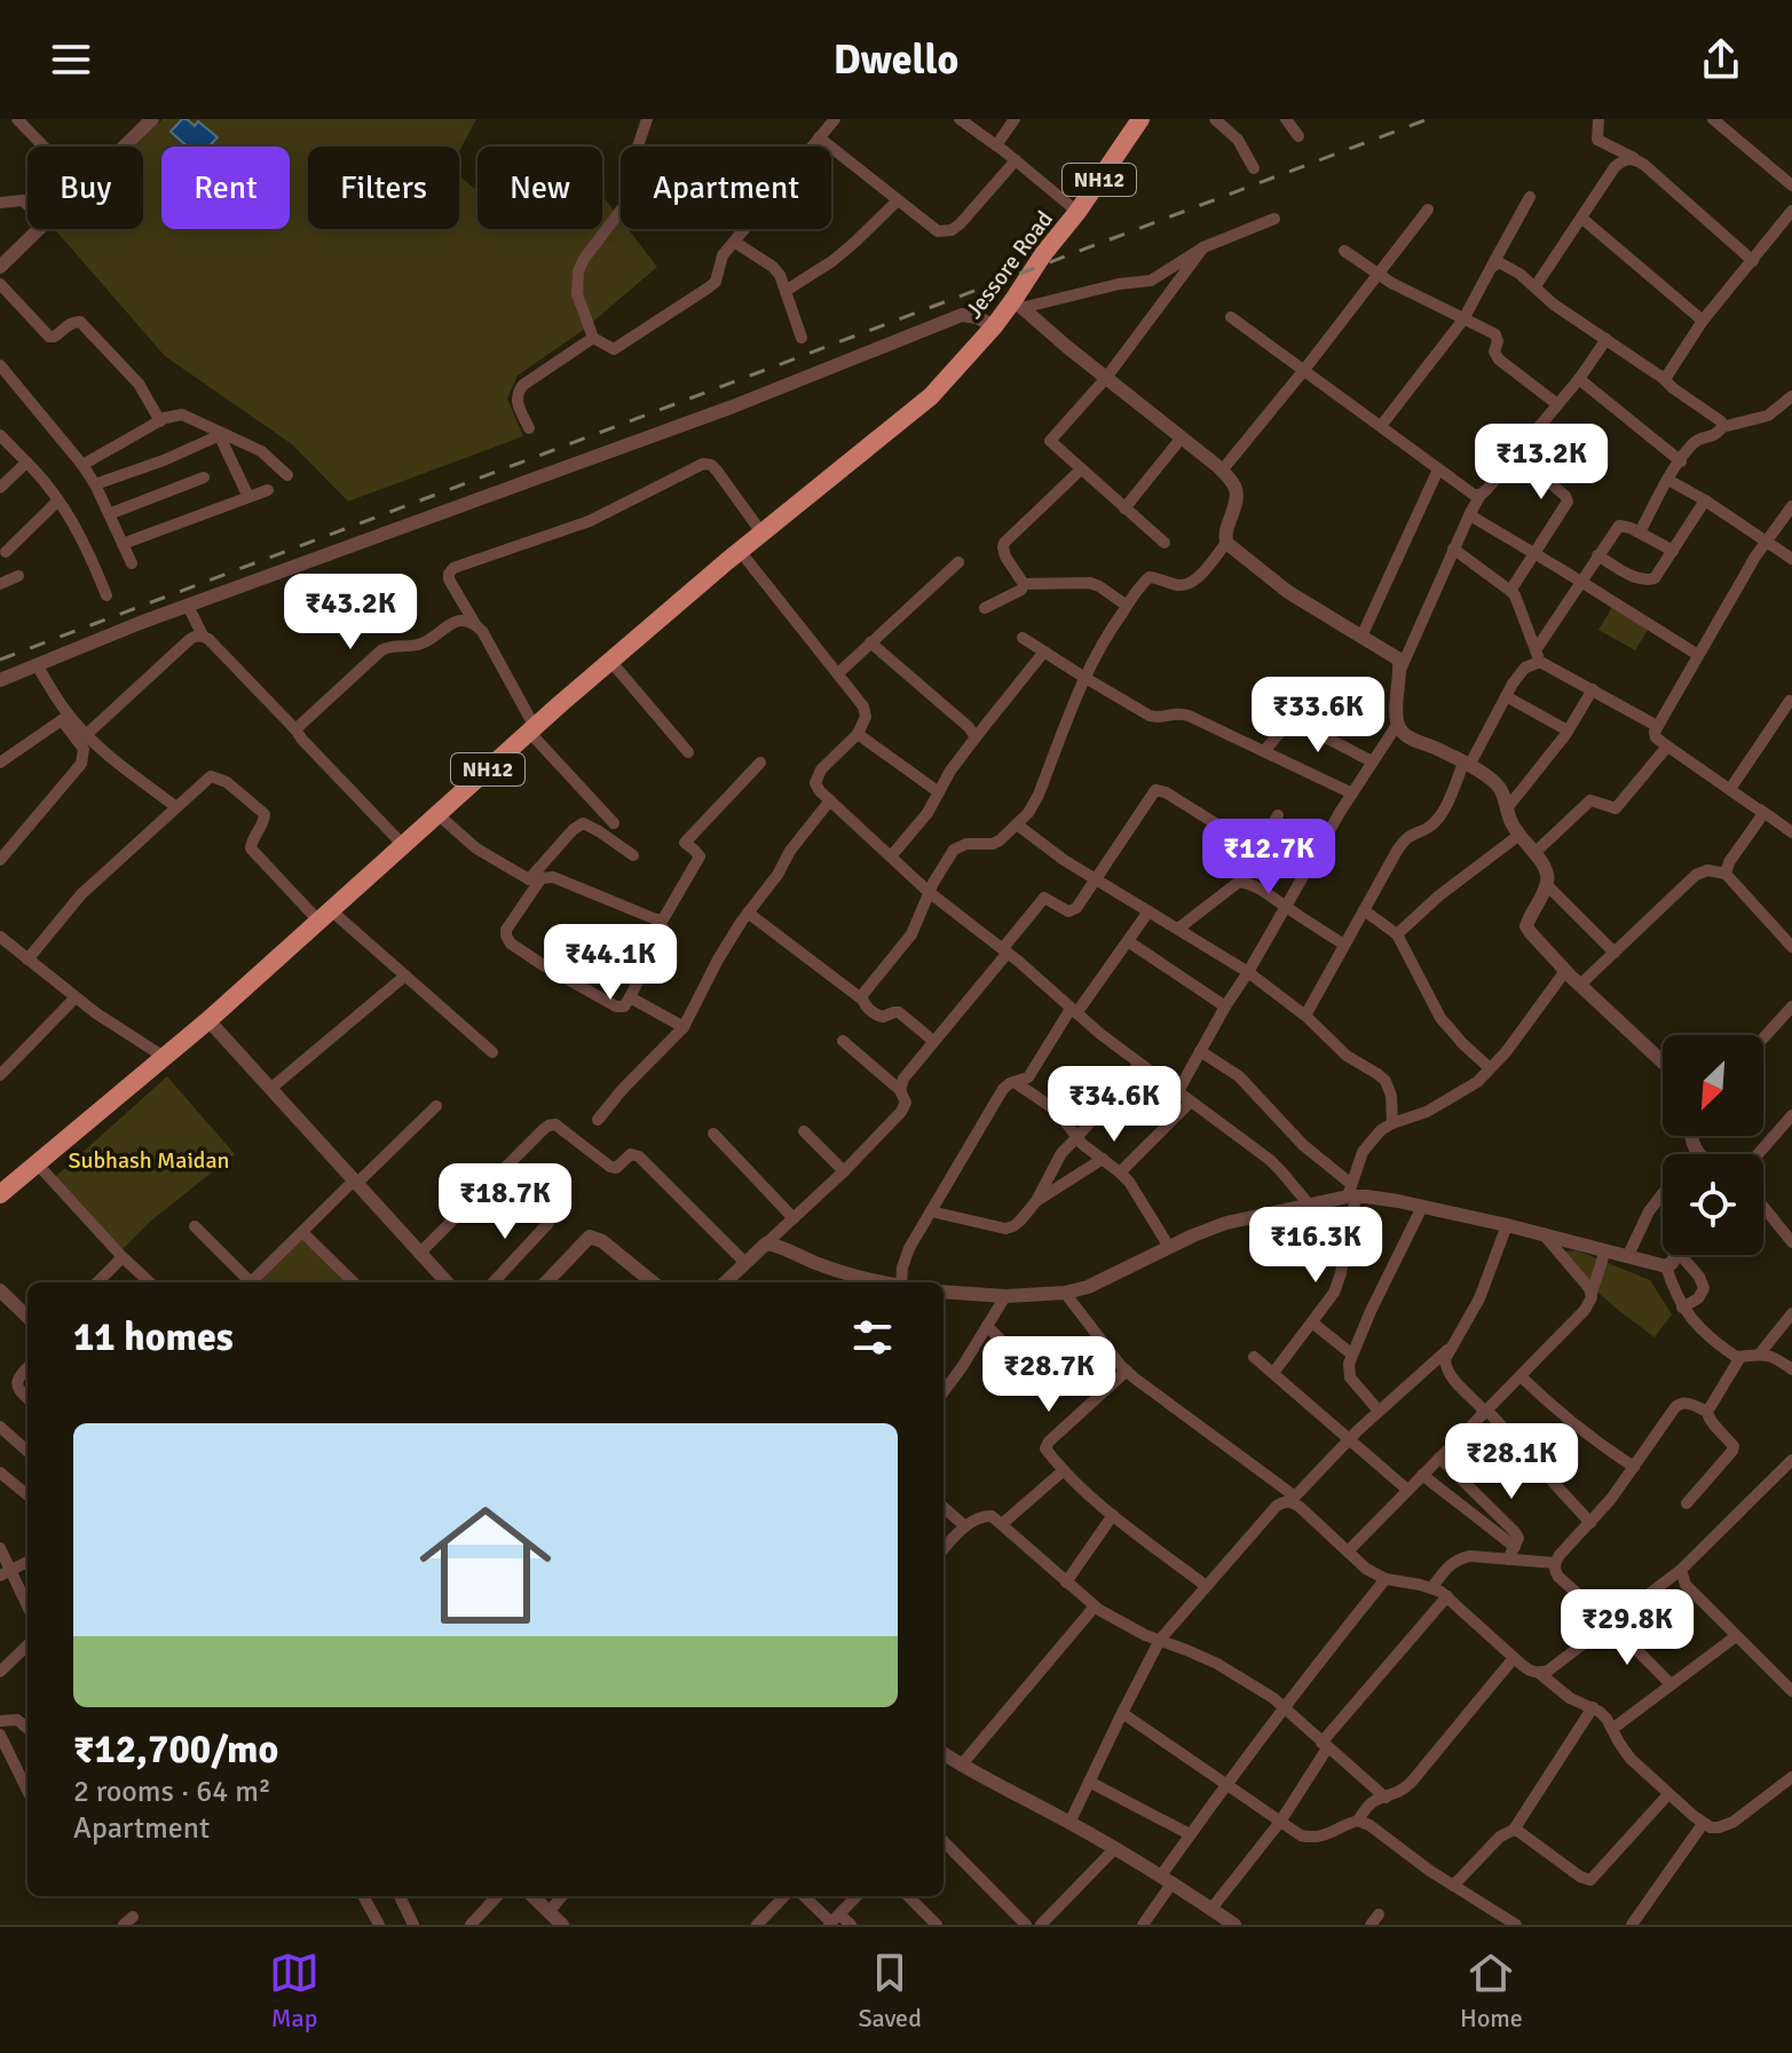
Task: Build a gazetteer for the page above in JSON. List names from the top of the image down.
{
  "streets": {
    "highway": ["NH12", "Jessore Road"]
  },
  "crossings": [
    ["NH12", "Jessore Road"]
  ],
  "parks": ["Subhash Maidan"],
  "north": "bottom left",
  "page": {
    "header": "Dwello",
    "chip": [
      "Buy",
      "Rent",
      "Filters",
      "New",
      "Apartment"
    ],
    "price": [
      "₹13.2K",
      "₹43.2K",
      "₹33.6K",
      "₹12.7K",
      "₹44.1K",
      "₹34.6K",
      "₹18.7K",
      "₹16.3K",
      "₹28.7K",
      "₹28.1K",
      "₹29.8K"
    ],
    "heading": "11 homes",
    "list": [
      {
        "name": "₹12,700/mo",
        "note": "2 rooms · 64 m² · Apartment"
      }
    ],
    "tabs": ["Map", "Saved", "Home"]
  }
}
